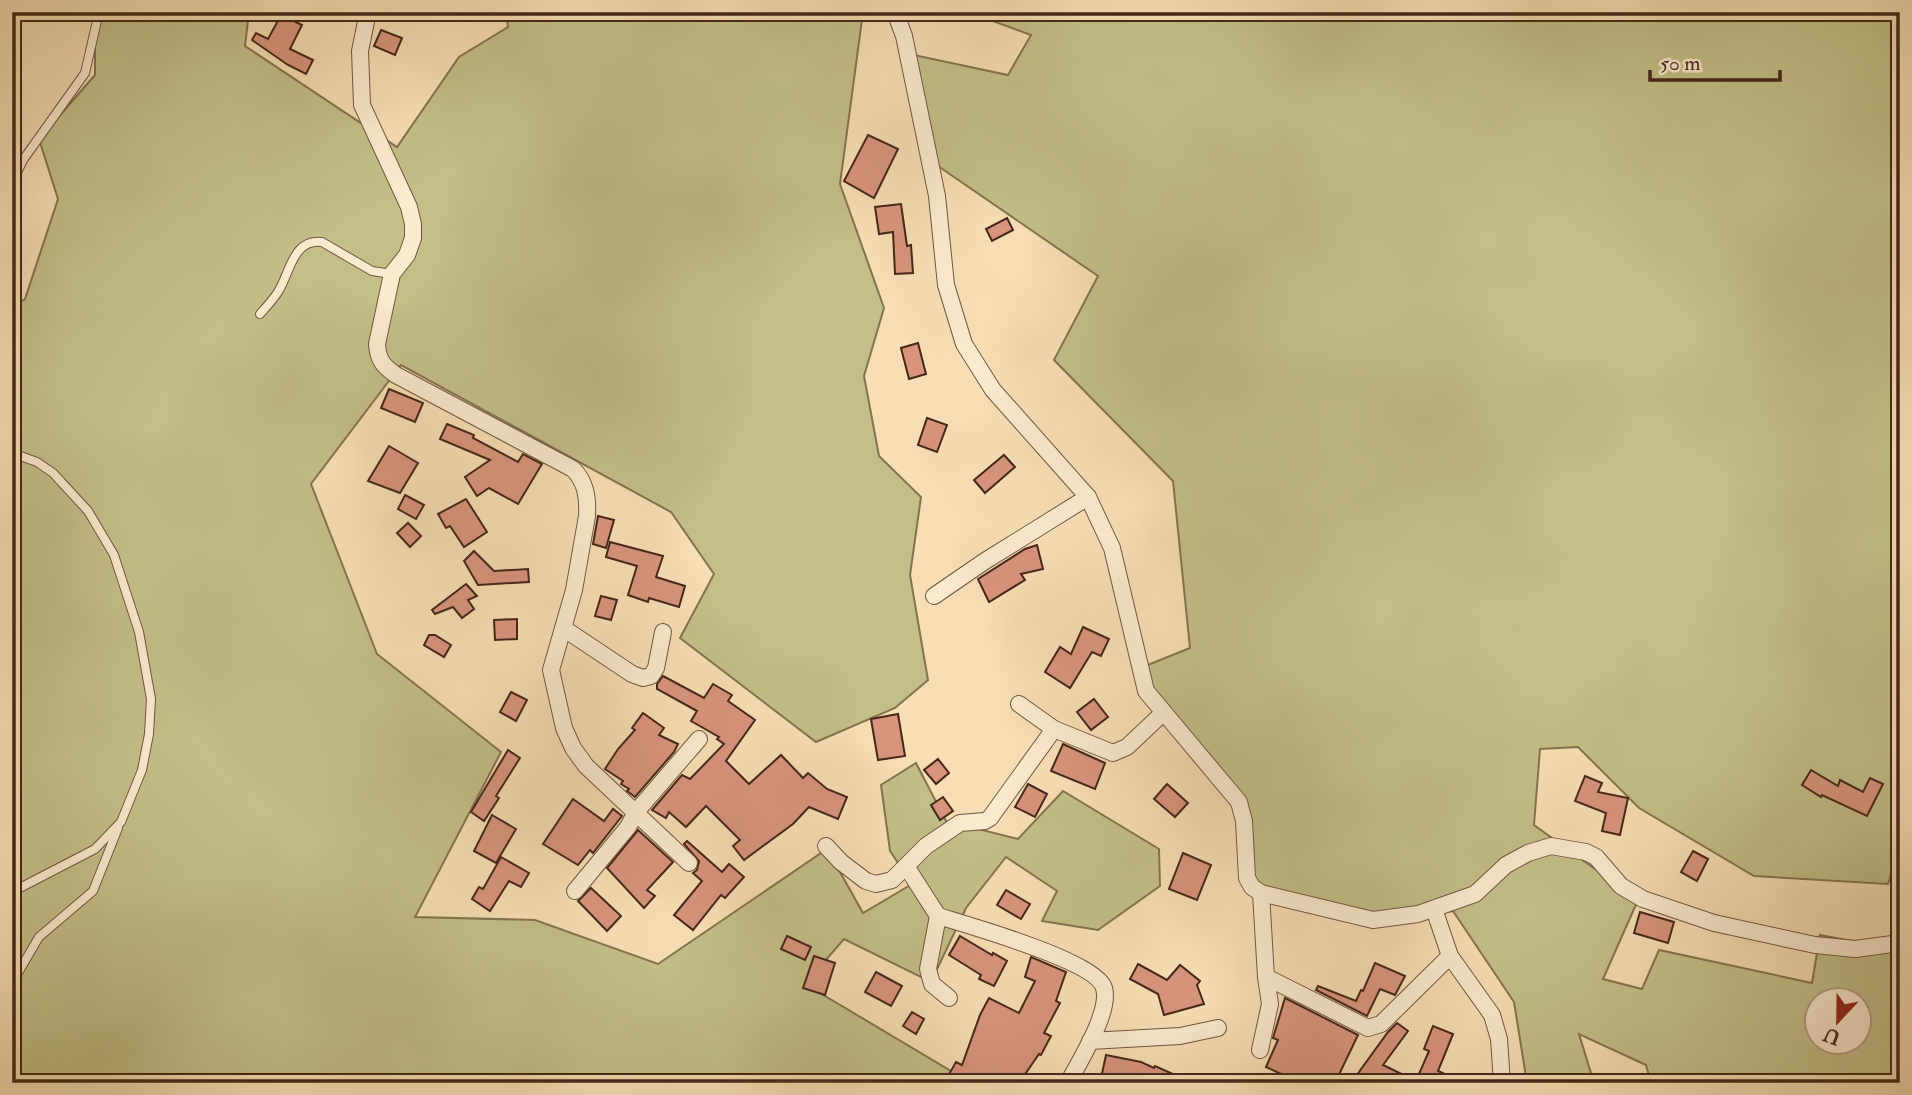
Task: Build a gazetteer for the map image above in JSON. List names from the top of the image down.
{
  "scale_bar": "50 m",
  "north": "bottom"
}
